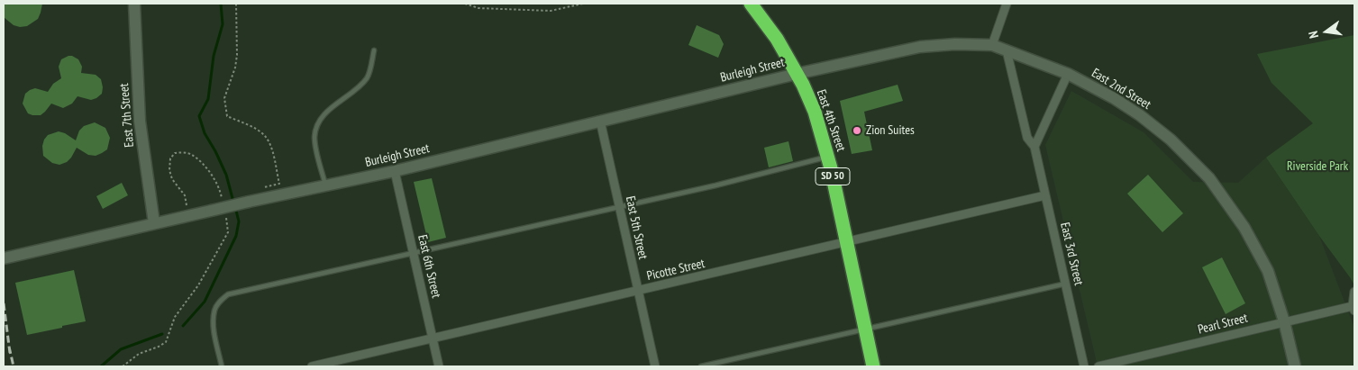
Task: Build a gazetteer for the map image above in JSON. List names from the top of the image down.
{
  "streets": {
    "highway": ["East 4th Street", "SD 50"],
    "street": [
      "Burleigh Street",
      "East 2nd Street",
      "East 7th Street",
      "East 5th Street",
      "East 3rd Street",
      "East 6th Street",
      "Picotte Street",
      "Pearl Street"
    ]
  },
  "crossings": [
    ["Burleigh Street", "East 2nd Street"],
    ["Burleigh Street", "East 7th Street"],
    ["Burleigh Street", "East 4th Street"],
    ["Burleigh Street", "East 5th Street"],
    ["Burleigh Street", "East 6th Street"],
    ["East 2nd Street", "East 4th Street"],
    ["East 2nd Street", "East 3rd Street"],
    ["East 2nd Street", "Pearl Street"],
    ["East 4th Street", "Picotte Street"],
    ["East 5th Street", "Picotte Street"],
    ["East 3rd Street", "Picotte Street"],
    ["East 6th Street", "Picotte Street"]
  ],
  "parks": ["Riverside Park"],
  "places": ["Zion Suites"],
  "north": "left"
}
